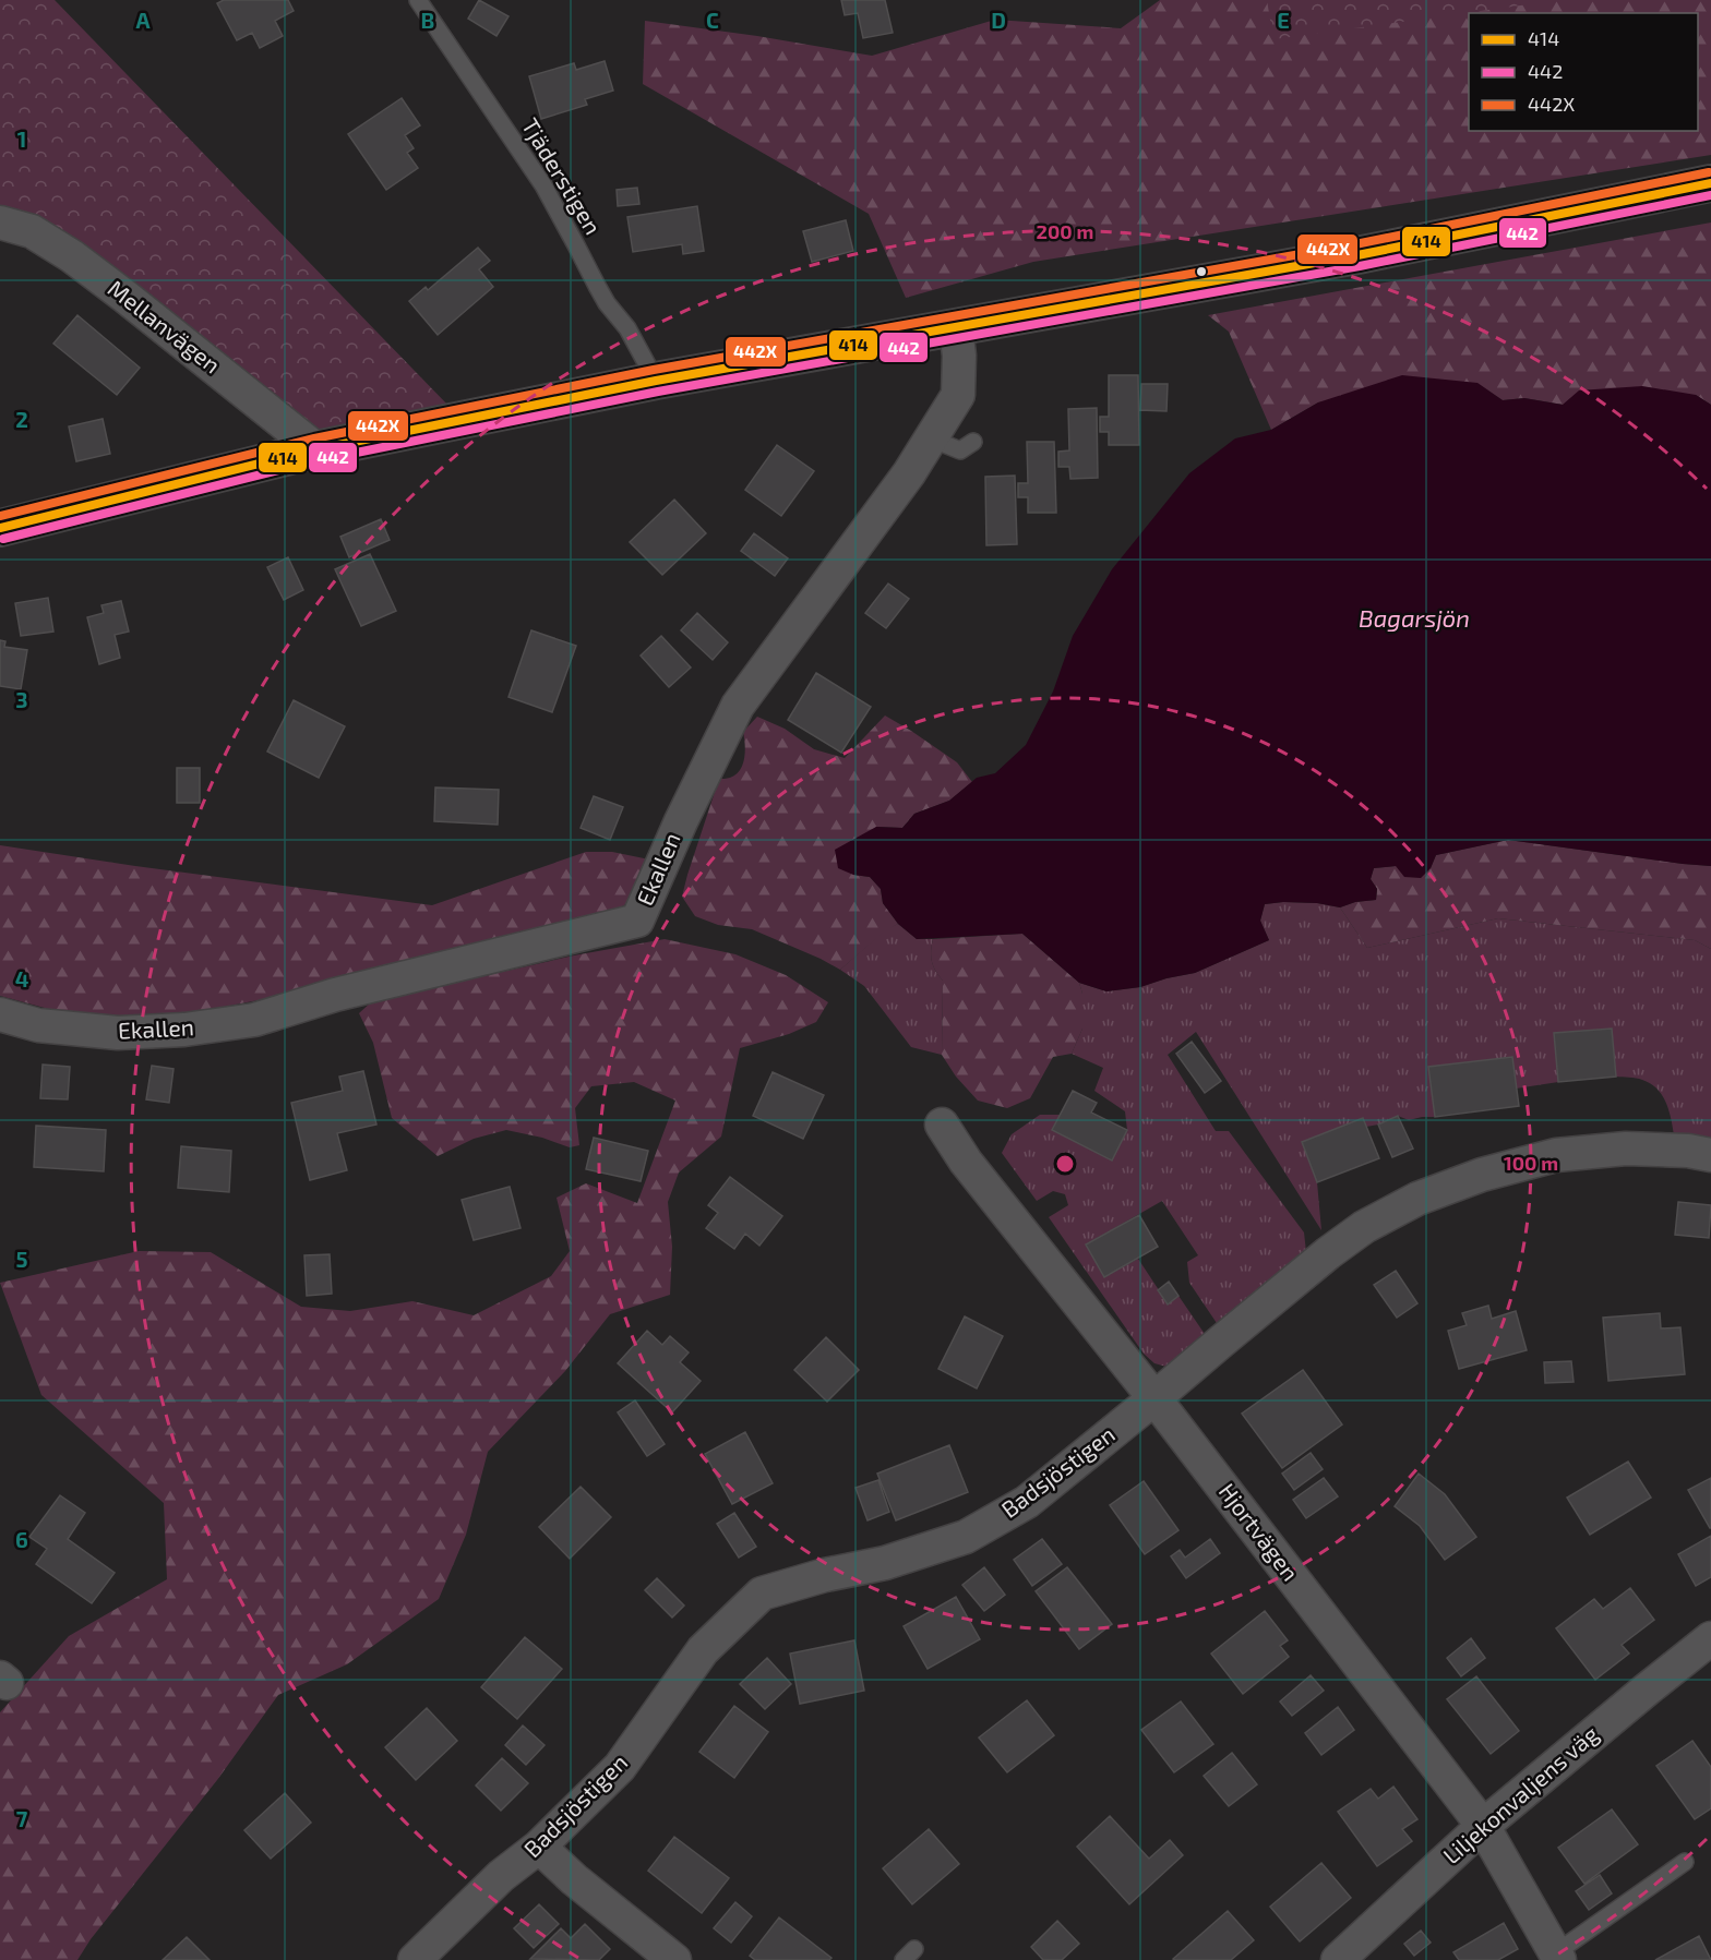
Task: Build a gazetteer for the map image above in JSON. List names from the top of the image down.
{
  "streets": {
    "street": [
      "Mellanvägen",
      "Ekallen",
      "Badsjöstigen",
      "Hjortvägen",
      "Liljekonvaljens väg"
    ],
    "lane": ["Tjäderstigen"]
  },
  "crossings": [
    ["Badsjöstigen", "Hjortvägen"],
    ["Hjortvägen", "Liljekonvaljens väg"]
  ],
  "water": ["Bagarsjön"],
  "lines": ["transit line 442X", "transit line 414", "transit line 442"],
  "legend": ["414", "442", "442X"],
  "grid": {
    "columns": [
      "A",
      "B",
      "C",
      "D",
      "E"
    ],
    "rows": [
      "1",
      "2",
      "3",
      "4",
      "5",
      "6",
      "7"
    ]
  },
  "rings": ["200 m", "100 m"]
}
